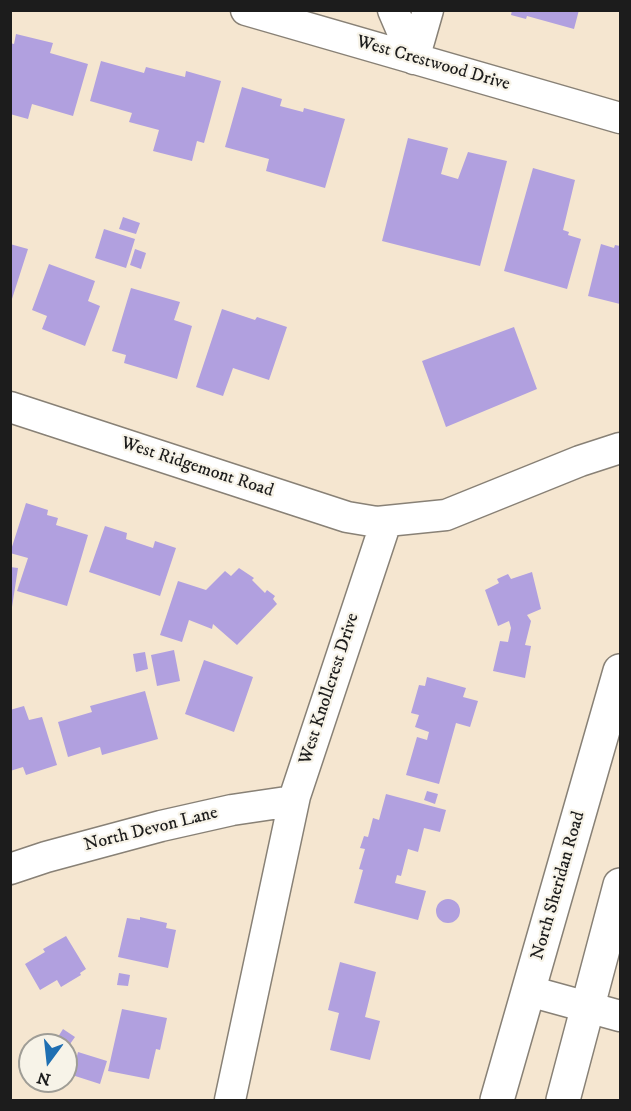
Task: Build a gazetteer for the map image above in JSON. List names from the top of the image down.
{
  "streets": {
    "main road": ["North Sheridan Road"],
    "street": [
      "West Crestwood Drive",
      "West Ridgemont Road",
      "West Knollcrest Drive",
      "North Devon Lane"
    ]
  },
  "crossings": [
    ["West Ridgemont Road", "West Knollcrest Drive"],
    ["West Knollcrest Drive", "North Devon Lane"]
  ],
  "north": "bottom"
}
